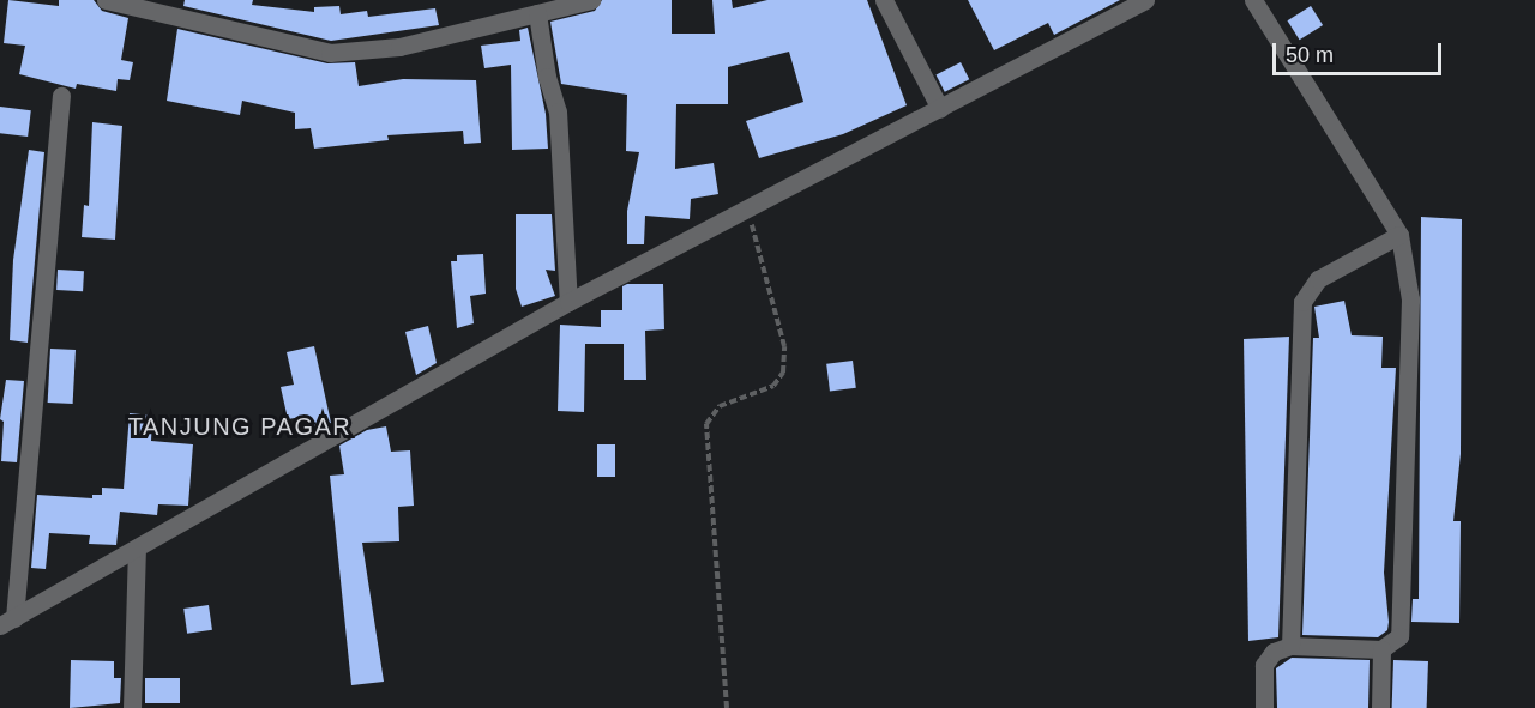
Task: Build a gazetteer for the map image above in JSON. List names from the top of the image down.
{
  "districts": ["TANJUNG PAGAR"],
  "scale_bar": "50 m"
}
